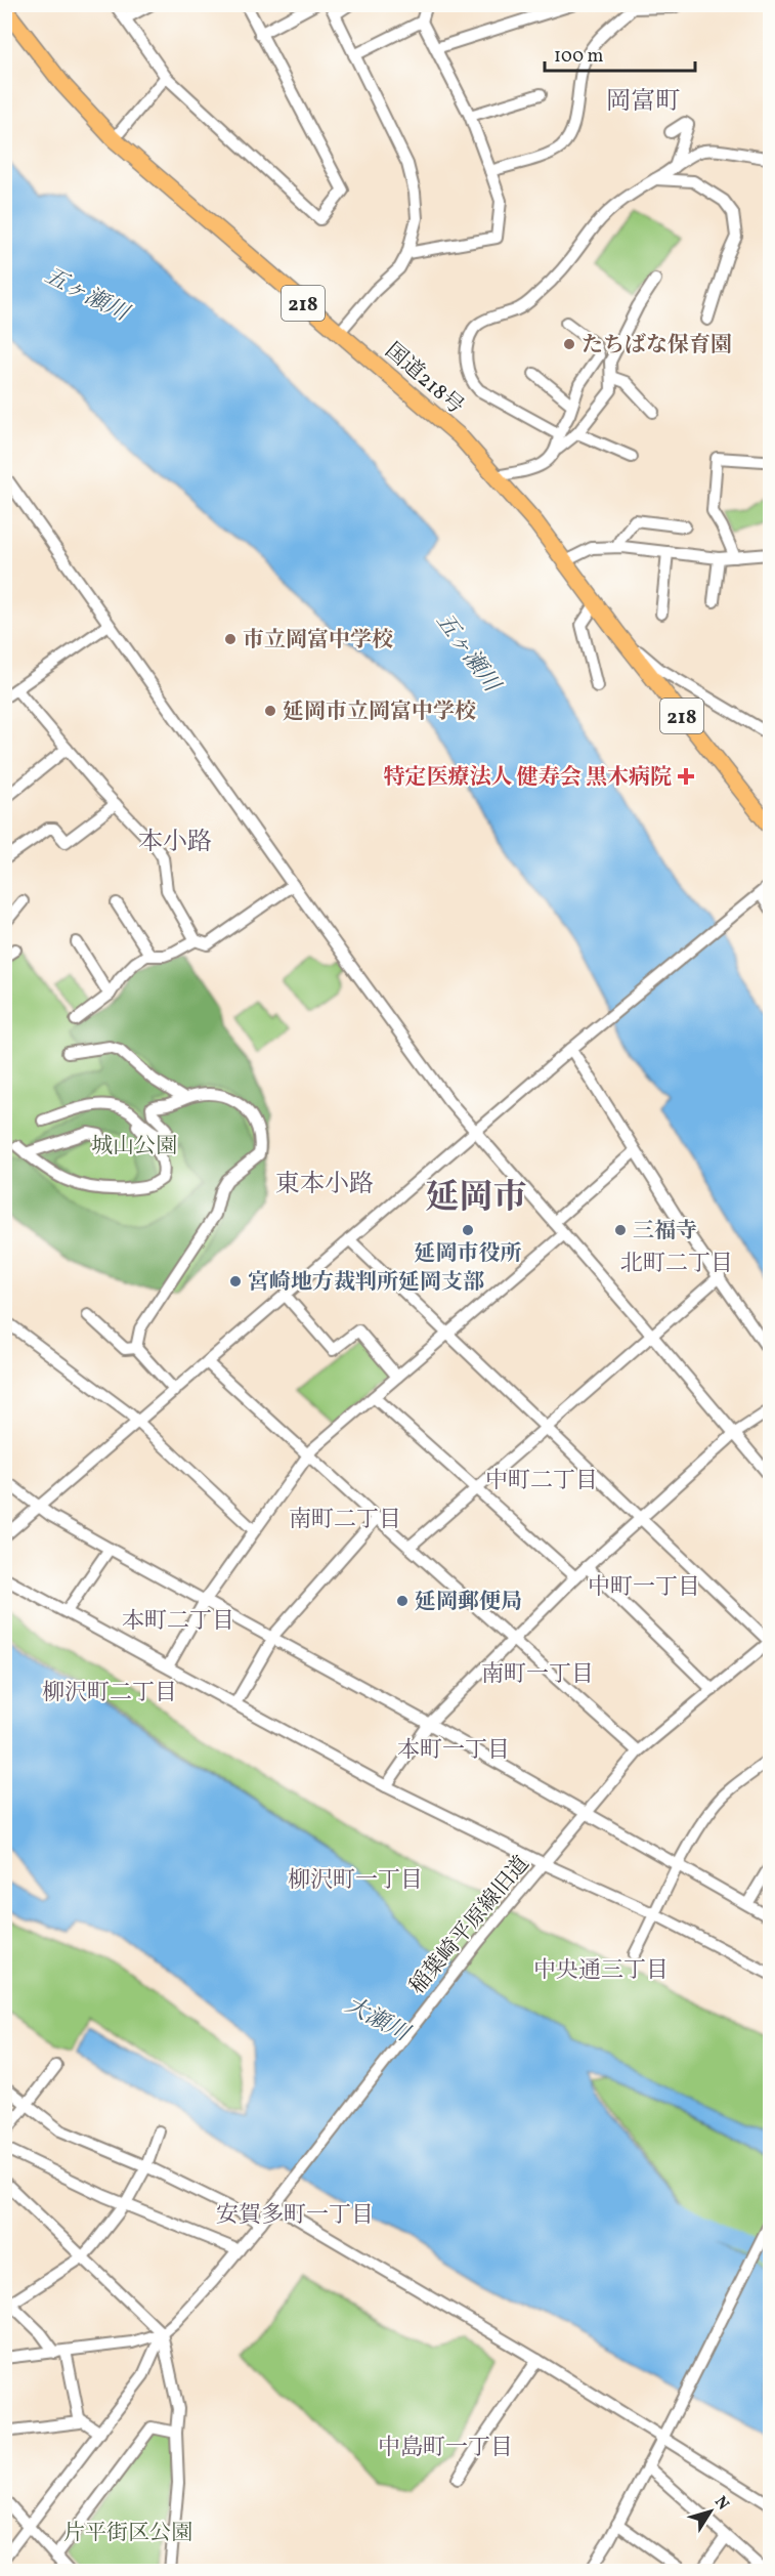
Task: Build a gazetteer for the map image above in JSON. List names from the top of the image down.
{
  "streets": {
    "highway": ["218", "国道218号"],
    "street": ["稲葉崎平原線旧道"]
  },
  "districts": [
    "岡富町",
    "本小路",
    "東本小路",
    "延岡市",
    "北町二丁目",
    "中町二丁目",
    "南町二丁目",
    "中町一丁目",
    "本町二丁目",
    "南町一丁目",
    "柳沢町二丁目",
    "本町一丁目",
    "柳沢町一丁目",
    "中央通三丁目",
    "安賀多町一丁目",
    "中島町一丁目"
  ],
  "water": ["五ヶ瀬川", "大瀬川"],
  "parks": ["城山公園", "片平街区公園"],
  "places": {
    "other": [
      "たちばな保育園",
      "市立岡富中学校",
      "延岡市立岡富中学校",
      "延岡市役所",
      "三福寺",
      "宮崎地方裁判所延岡支部",
      "延岡郵便局"
    ],
    "health": ["特定医療法人 健寿会 黒木病院"]
  },
  "scale_bar": "100 m",
  "north": "top right"
}
